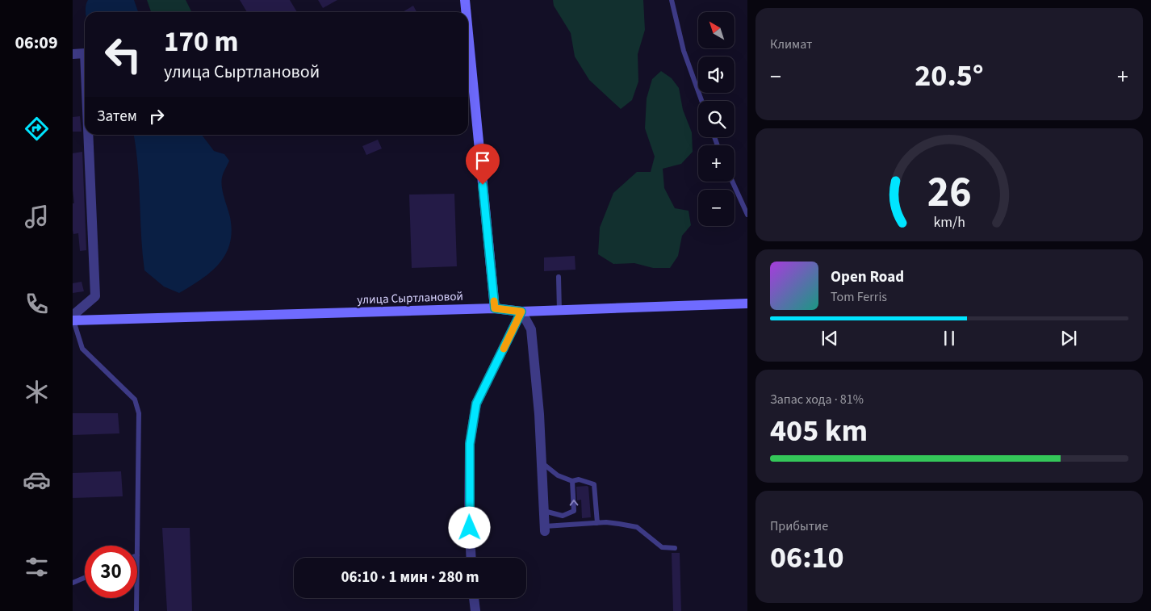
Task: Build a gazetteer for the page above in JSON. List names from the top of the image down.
{
  "streets": {
    "street": ["улица Сыртлановой"]
  },
  "north": "top left",
  "page": {
    "tabs": "06:09",
    "tile": [
      "Климат",
      ["Запас хода · 81%", "405 km"],
      ["Прибытие", "06:10"]
    ],
    "map_buttons": ["+", "−"],
    "turn": ["170 m", "улица Сыртлановой"],
    "heat": ["−", "20.5°", "+"],
    "then": "Затем",
    "song": ["Open Road", "Tom Ferris"],
    "limit": "30",
    "trip": "06:10 · 1 мин · 280 m",
    "gauge": ["26", "km/h"]
  }
}
